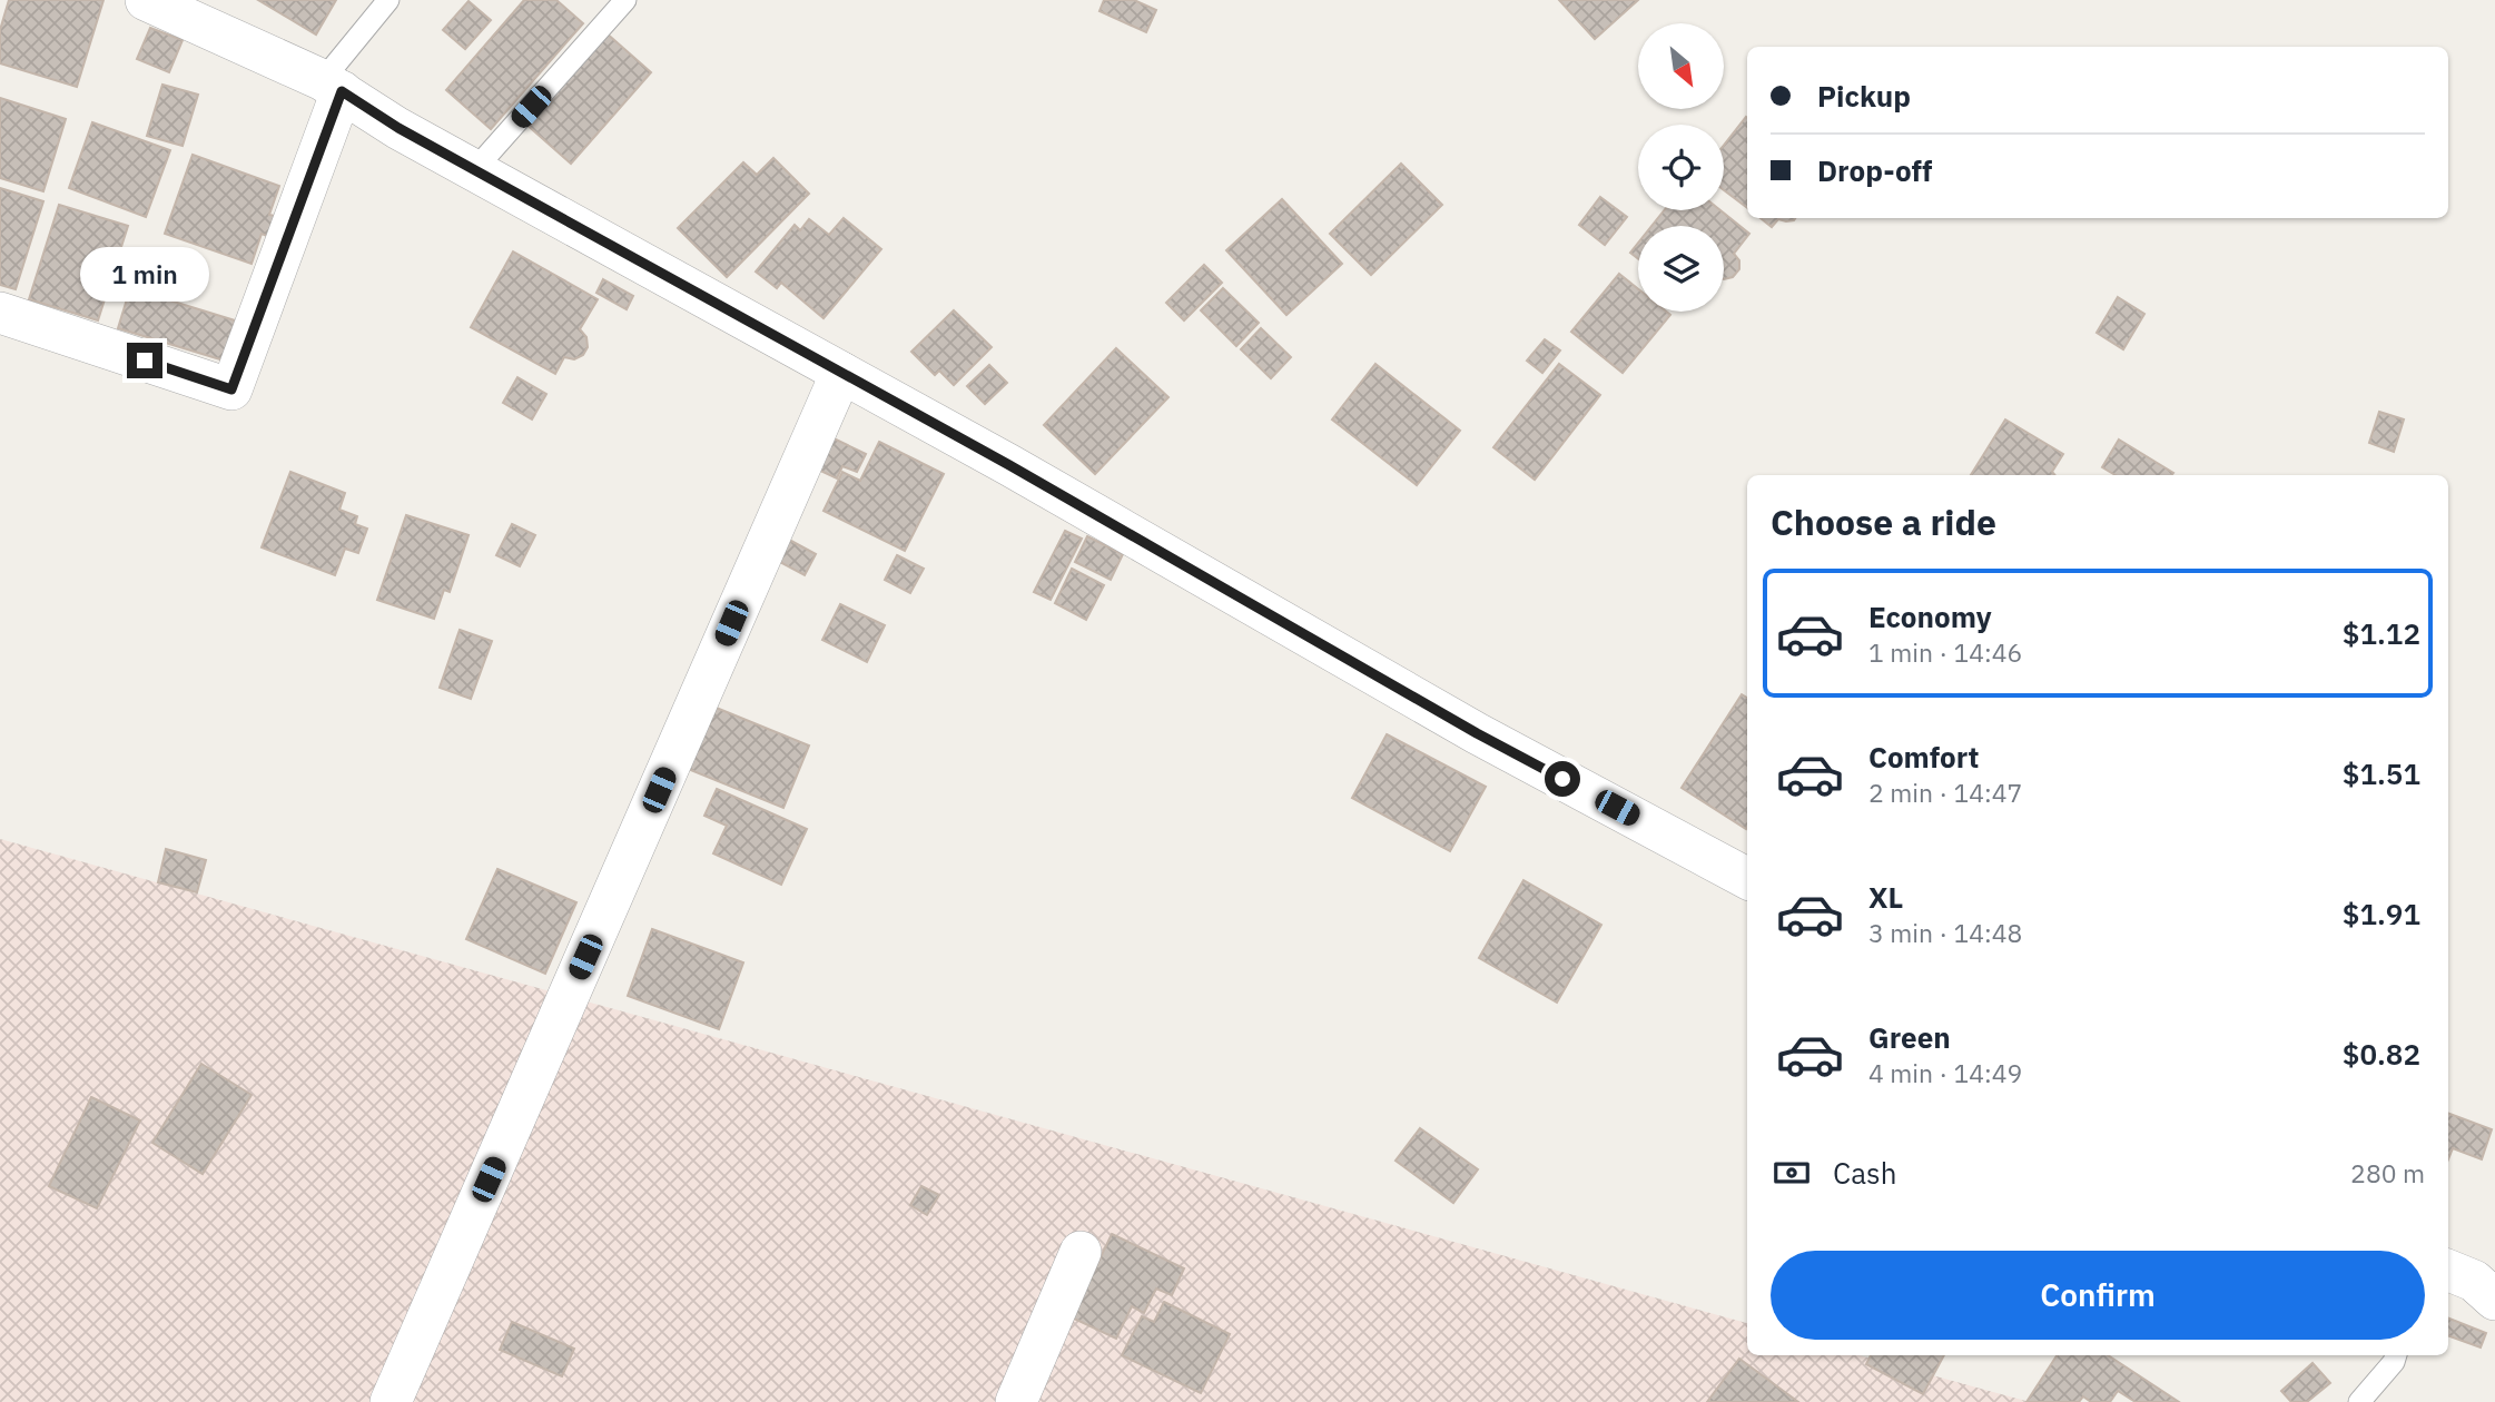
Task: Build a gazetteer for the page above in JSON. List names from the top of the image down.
{
  "north": "bottom right",
  "page": {
    "banner": ["Pickup", "Drop-off"],
    "bubble": "1 min",
    "heading": "Choose a ride",
    "list": [
      {
        "name": "Economy",
        "note": "1 min · 14:46",
        "value": "$1.12"
      },
      {
        "name": "Comfort",
        "note": "2 min · 14:47",
        "value": "$1.51"
      },
      {
        "name": "XL",
        "note": "3 min · 14:48",
        "value": "$1.91"
      },
      {
        "name": "Green",
        "note": "4 min · 14:49",
        "value": "$0.82"
      }
    ],
    "pay": ["Cash", "280 m"],
    "buttons": "Confirm"
  }
}
